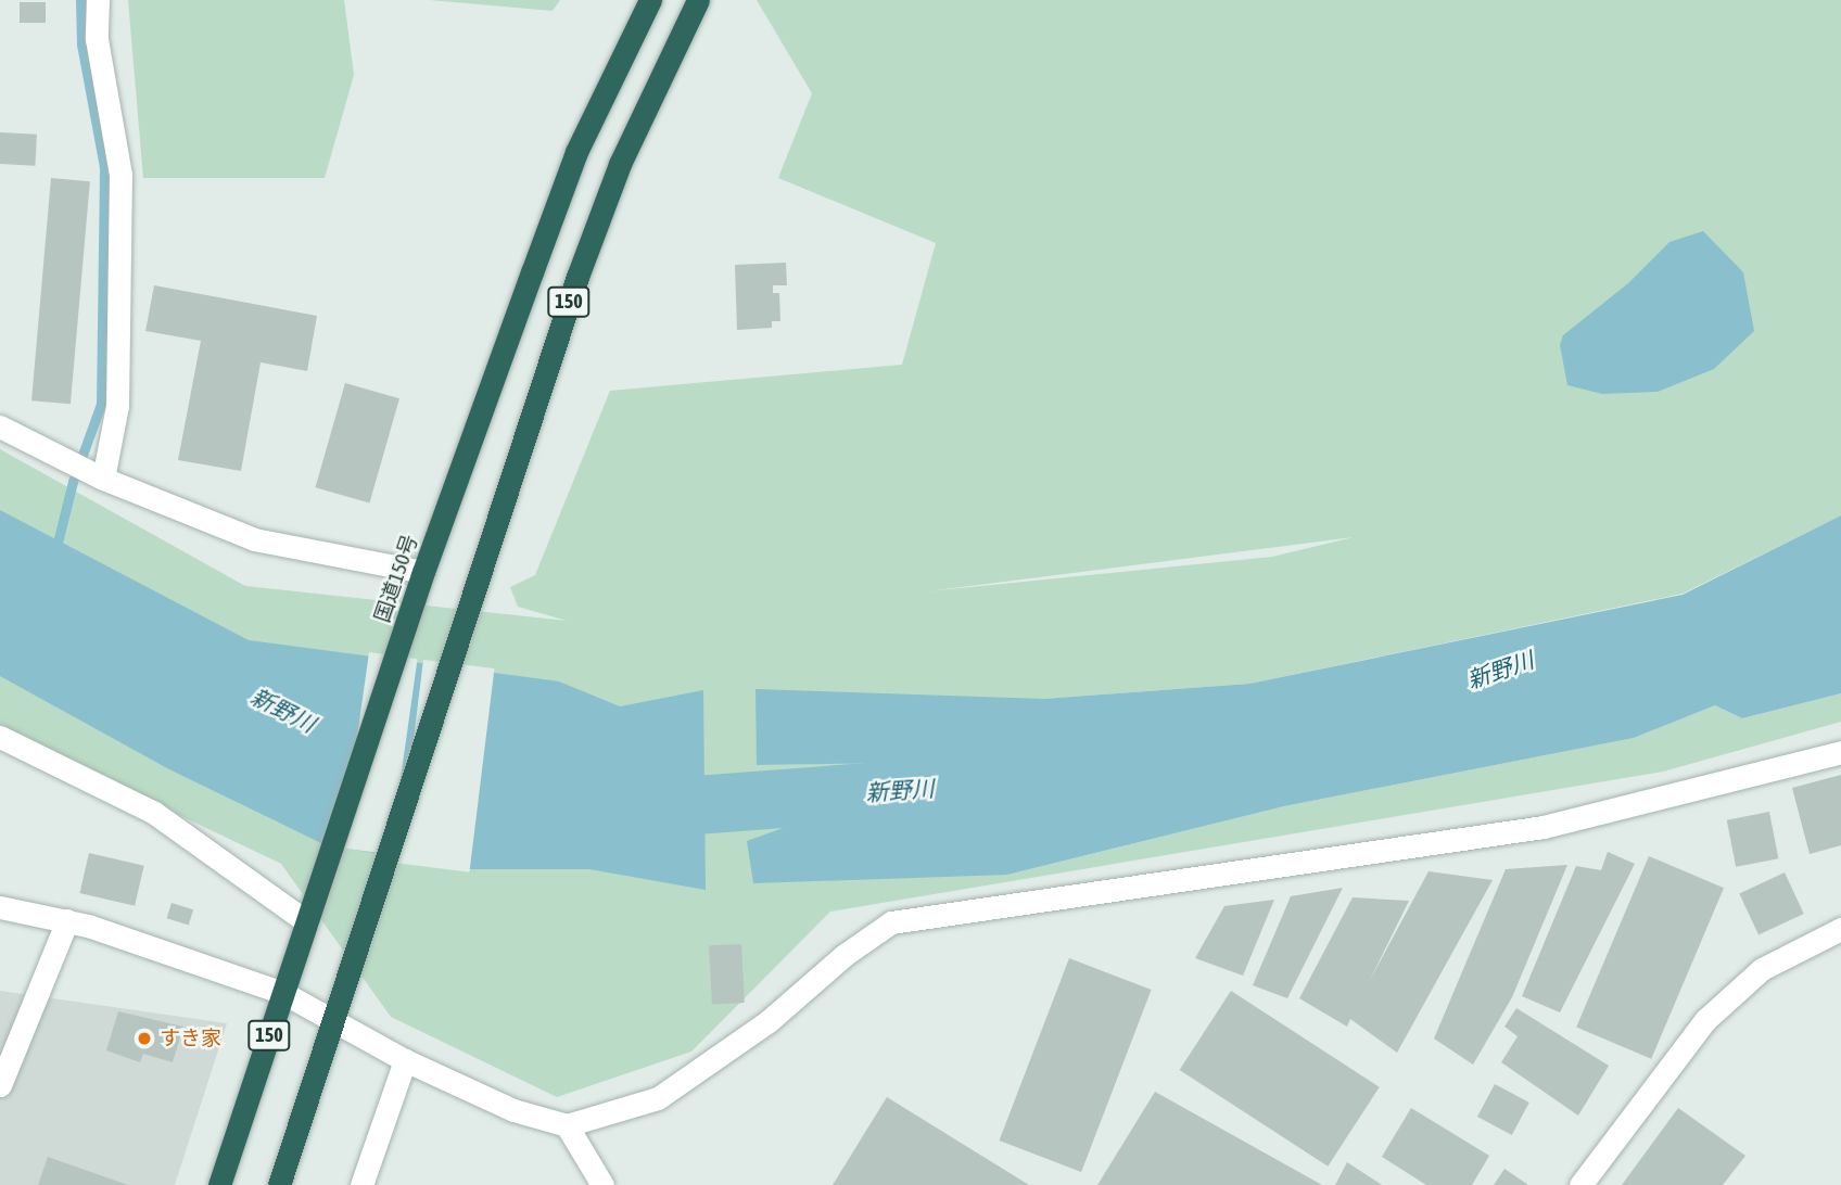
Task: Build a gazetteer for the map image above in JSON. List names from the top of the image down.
{
  "streets": {
    "highway": ["150", "国道150号"]
  },
  "water": ["新野川"],
  "places": ["すき家"]
}
